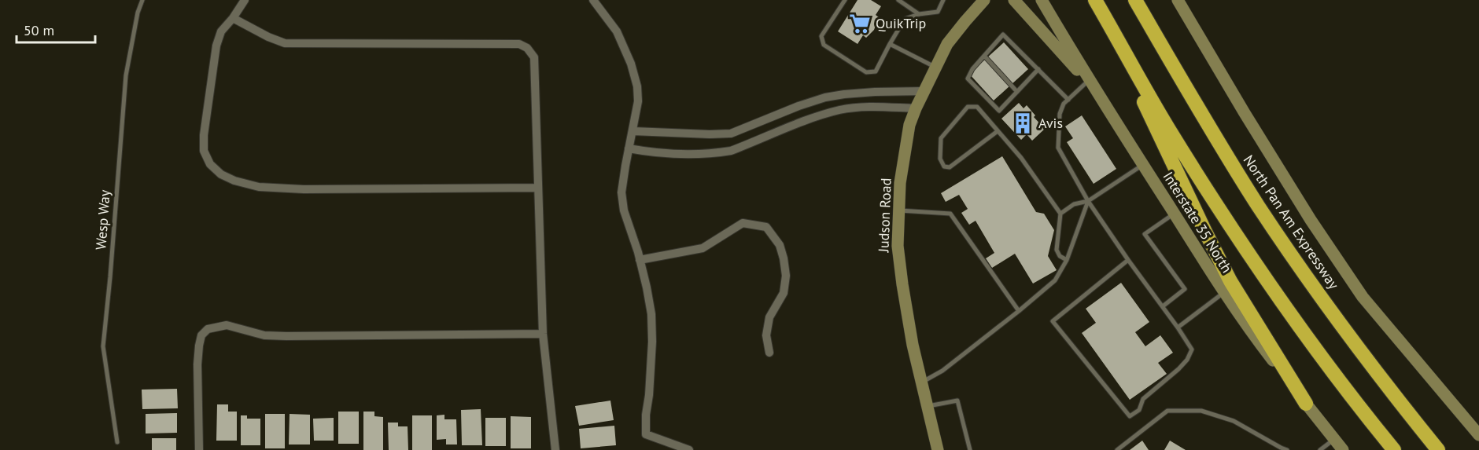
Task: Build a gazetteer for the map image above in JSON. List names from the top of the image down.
{
  "streets": {
    "highway": ["North Pan Am Expressway"],
    "main road": ["Judson Road", "Interstate 35 North"],
    "lane": ["Wesp Way"]
  },
  "places": {
    "supermarket": ["QuikTrip"],
    "building": ["Avis"]
  },
  "scale_bar": "50 m"
}
